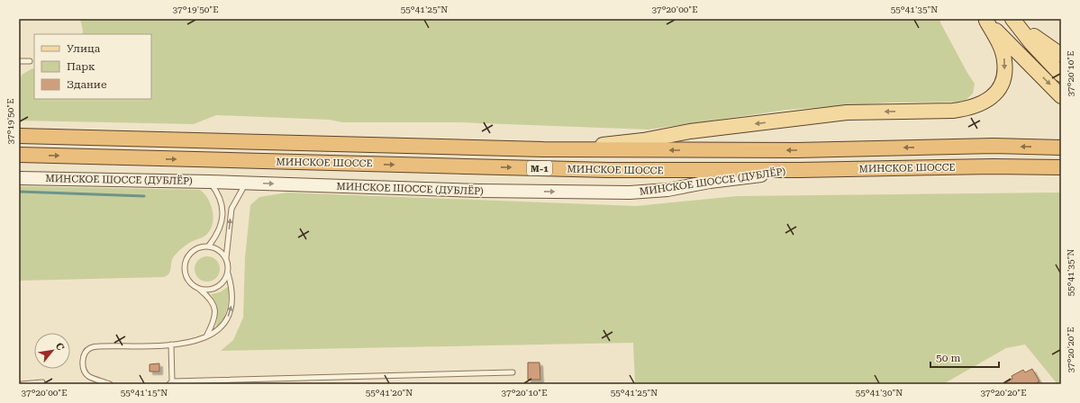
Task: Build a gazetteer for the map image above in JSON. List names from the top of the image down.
{
  "streets": {
    "highway": ["МИНСКОЕ ШОССЕ", "М-1"],
    "main road": ["МИНСКОЕ ШОССЕ (ДУБЛЁР)"]
  },
  "crossings": [
    ["МИНСКОЕ ШОССЕ", "МИНСКОЕ ШОССЕ (ДУБЛЁР)"]
  ],
  "one_way": ["МИНСКОЕ ШОССЕ (ДУБЛЁР)"],
  "legend": ["Улица", "Парк", "Здание"],
  "scale_bar": "50 m",
  "north": "top right",
  "coordinates": [
    "37°19'50\"E",
    "55°41'25\"N",
    "37°20'00\"E",
    "55°41'35\"N",
    "37°20'10\"E",
    "37°20'20\"E",
    "55°41'15\"N",
    "55°41'20\"N",
    "55°41'30\"N"
  ]
}
